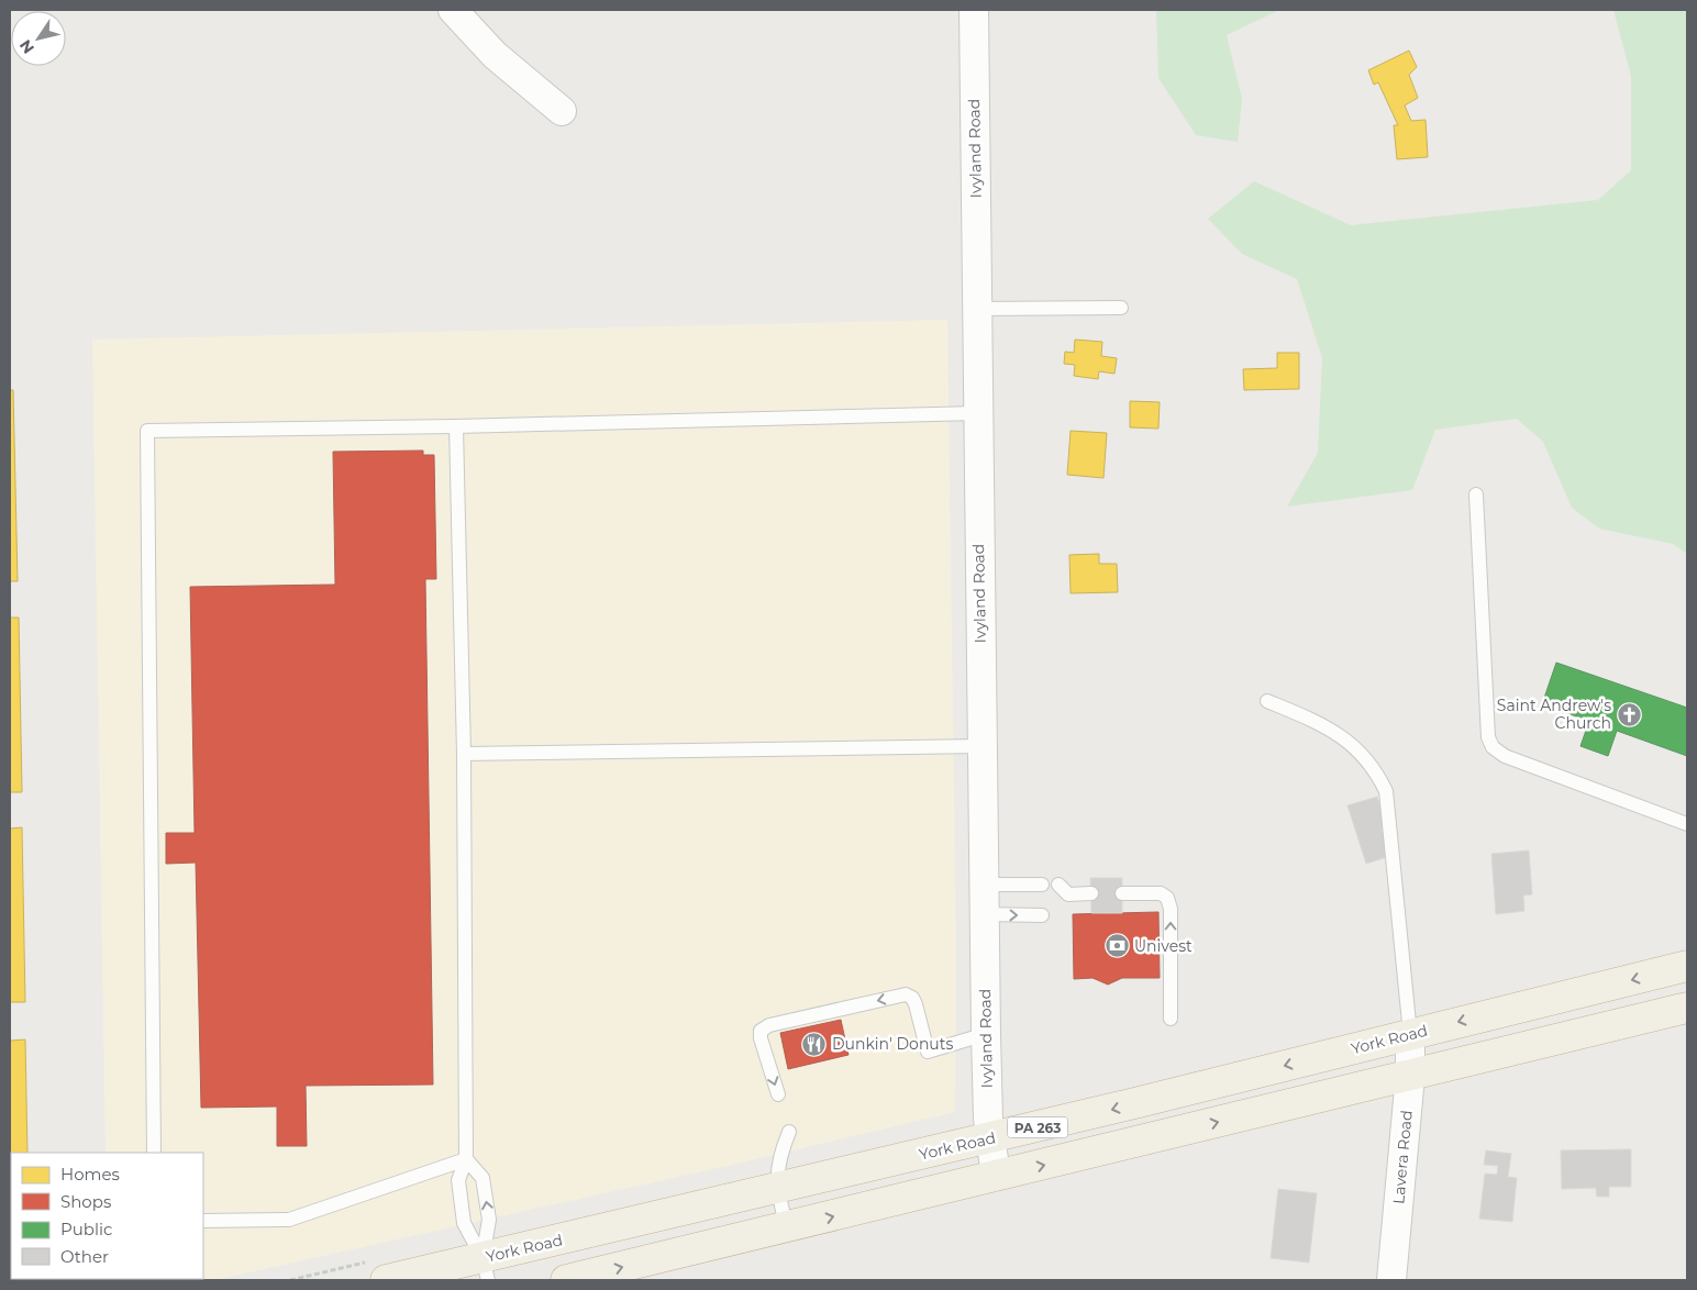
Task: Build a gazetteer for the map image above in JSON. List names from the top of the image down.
{
  "streets": {
    "highway": ["York Road", "PA 263"],
    "street": ["Ivyland Road", "Lavera Road"]
  },
  "crossings": [
    ["Ivyland Road", "York Road"],
    ["Ivyland Road", "PA 263"],
    ["York Road", "Lavera Road"],
    ["PA 263", "Lavera Road"]
  ],
  "places": {
    "church": ["Saint Andrew's Church"],
    "bank": ["Univest"],
    "restaurant": ["Dunkin' Donuts"]
  },
  "legend": [
    "Homes",
    "Shops",
    "Public",
    "Other"
  ],
  "north": "bottom left"
}
